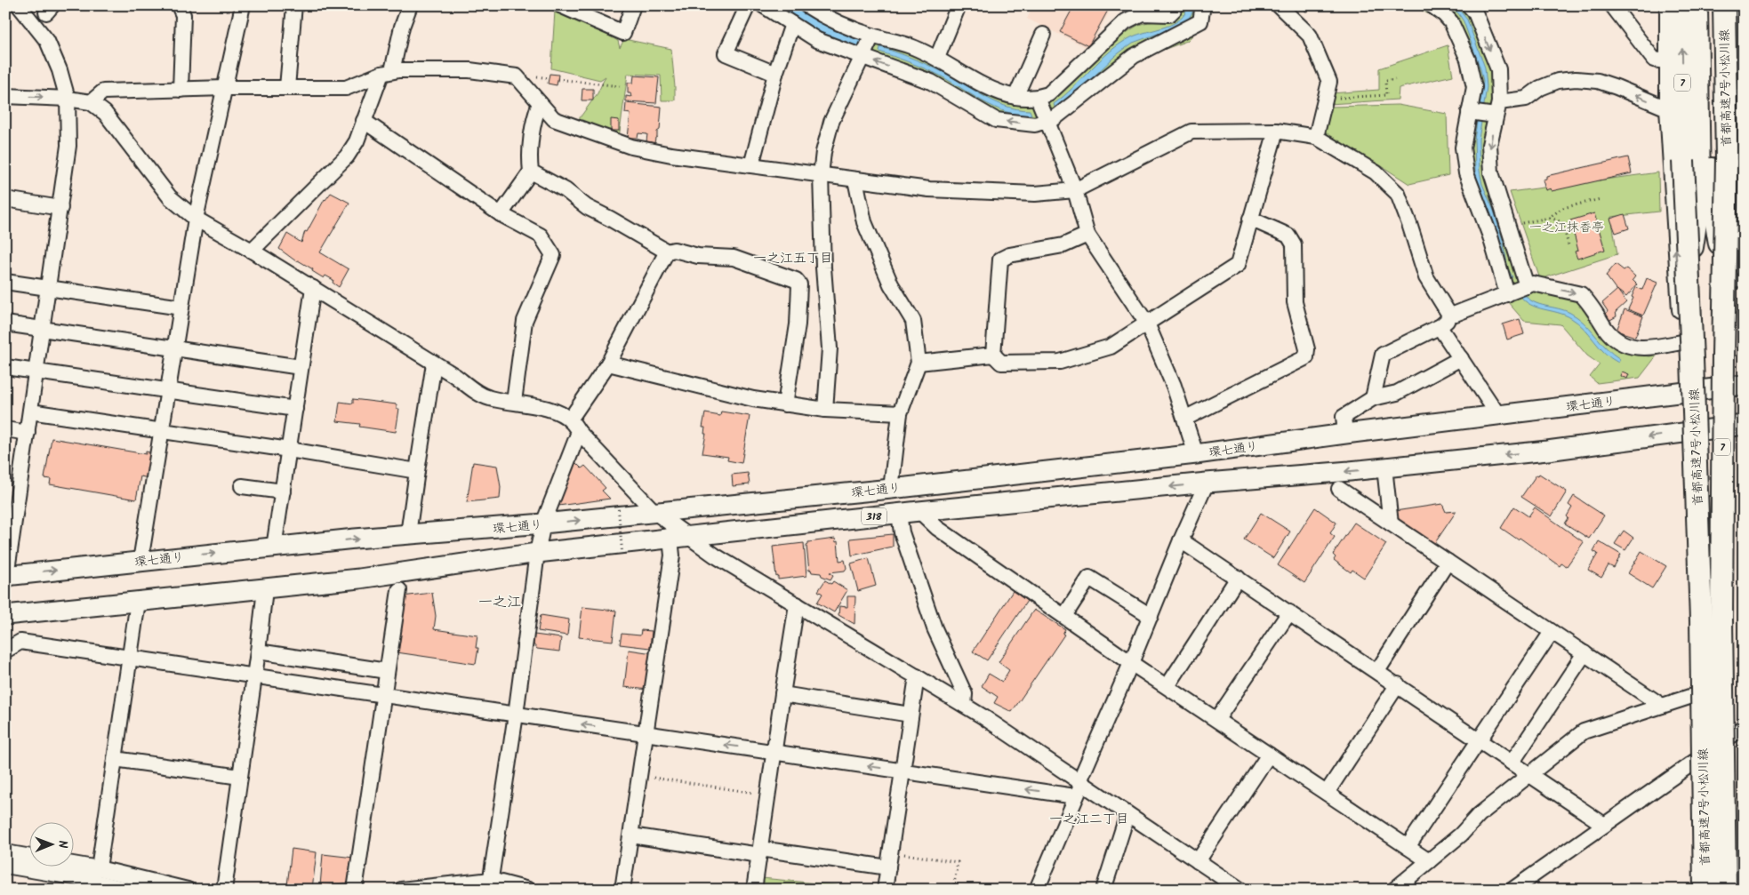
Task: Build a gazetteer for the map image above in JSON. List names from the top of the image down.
{
  "streets": {
    "highway": ["7", "首都高速7号小松川線"],
    "main road": ["環七通り", "318"]
  },
  "districts": ["一之江五丁目", "一之江", "一之江二丁目"],
  "parks": ["一之江抹香亭"],
  "north": "right"
}
